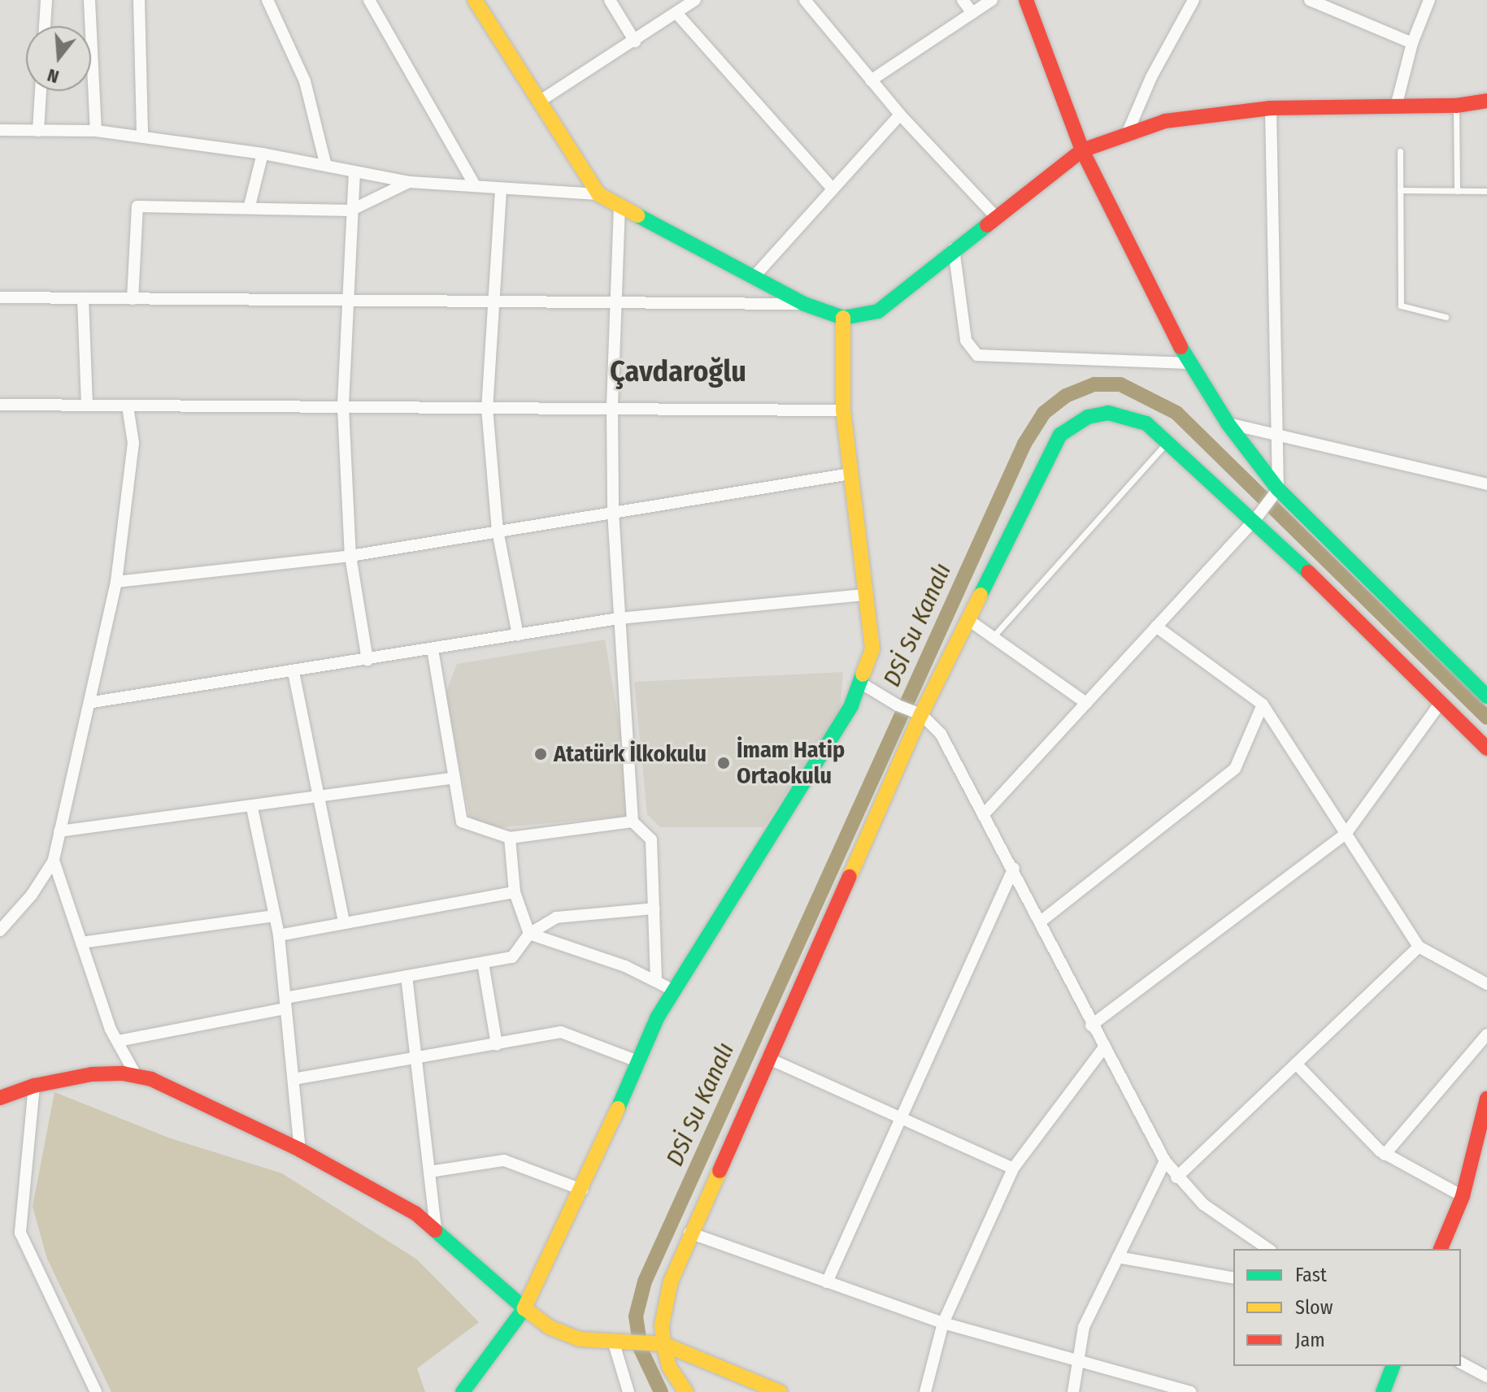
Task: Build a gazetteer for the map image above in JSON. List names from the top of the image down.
{
  "districts": ["Çavdaroğlu"],
  "water": ["DSİ Su Kanalı"],
  "places": ["Atatürk İlkokulu", "İmam Hatip Ortaokulu"],
  "legend": ["Fast", "Slow", "Jam"],
  "north": "bottom"
}
